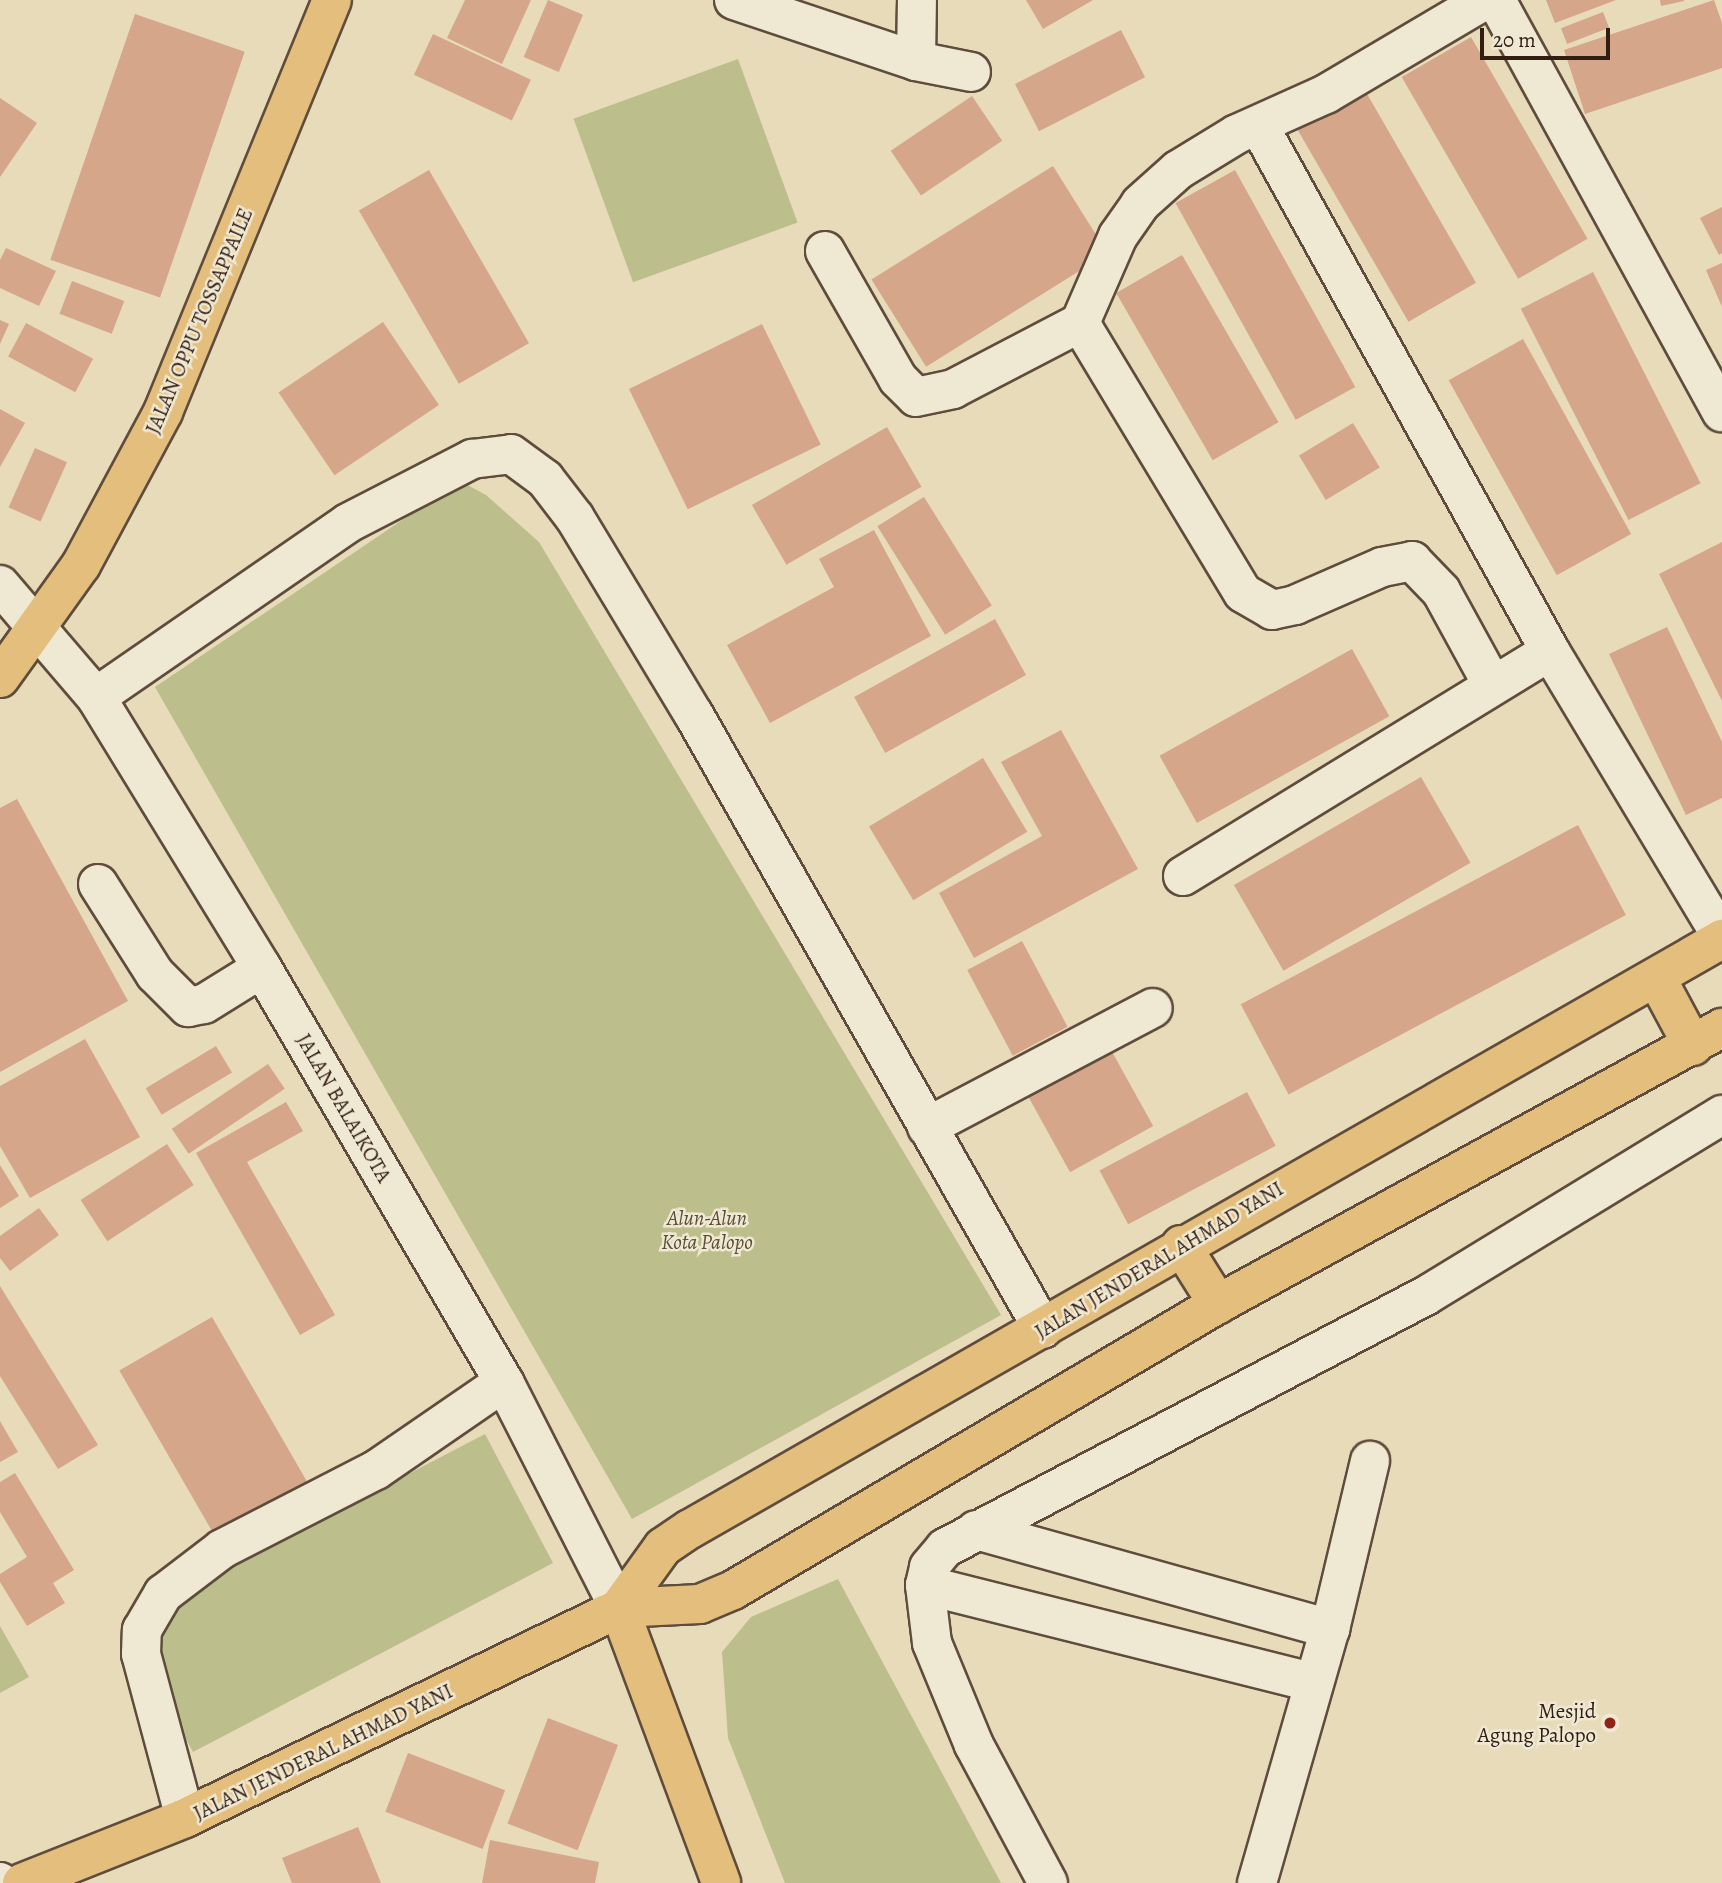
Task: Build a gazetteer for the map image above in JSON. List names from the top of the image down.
{
  "streets": {
    "main road": ["JALAN OPPU TOSSAPPAILE", "JALAN JENDERAL AHMAD YANI"],
    "street": ["JALAN BALAIKOTA"]
  },
  "crossings": [
    ["JALAN OPPU TOSSAPPAILE", "JALAN BALAIKOTA"],
    ["JALAN BALAIKOTA", "JALAN JENDERAL AHMAD YANI"]
  ],
  "parks": ["Alun-Alun Kota Palopo"],
  "places": ["Mesjid Agung Palopo"],
  "scale_bar": "20 m"
}
